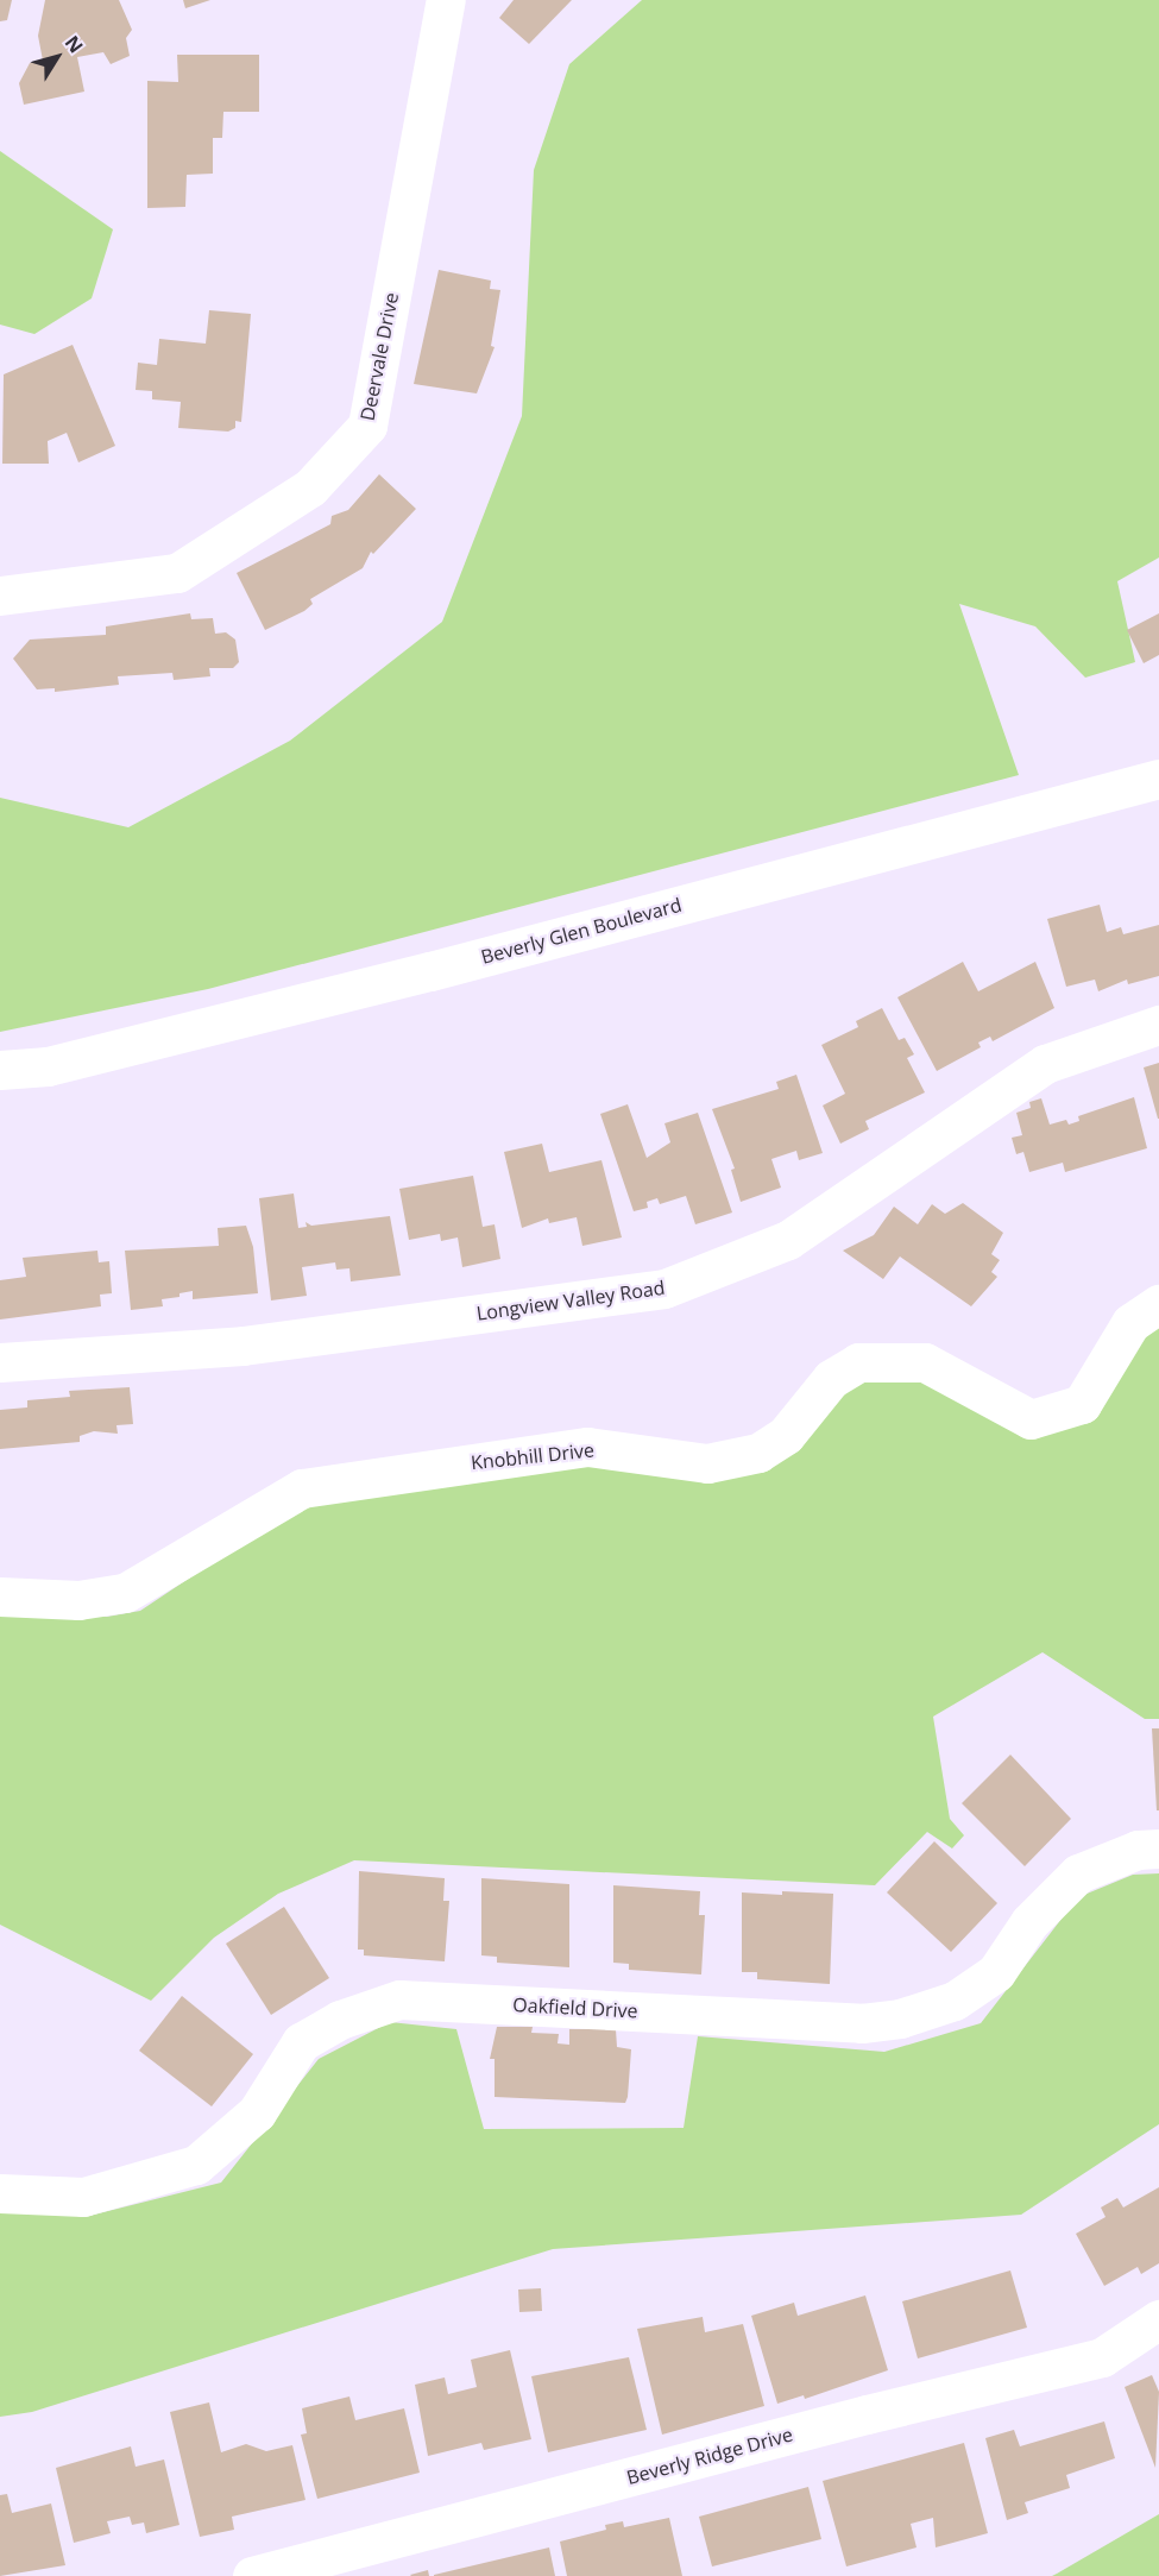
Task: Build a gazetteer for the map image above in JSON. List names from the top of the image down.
{
  "streets": {
    "street": [
      "Deervale Drive",
      "Beverly Glen Boulevard",
      "Longview Valley Road",
      "Knobhill Drive",
      "Oakfield Drive",
      "Beverly Ridge Drive"
    ]
  },
  "north": "top right"
}
